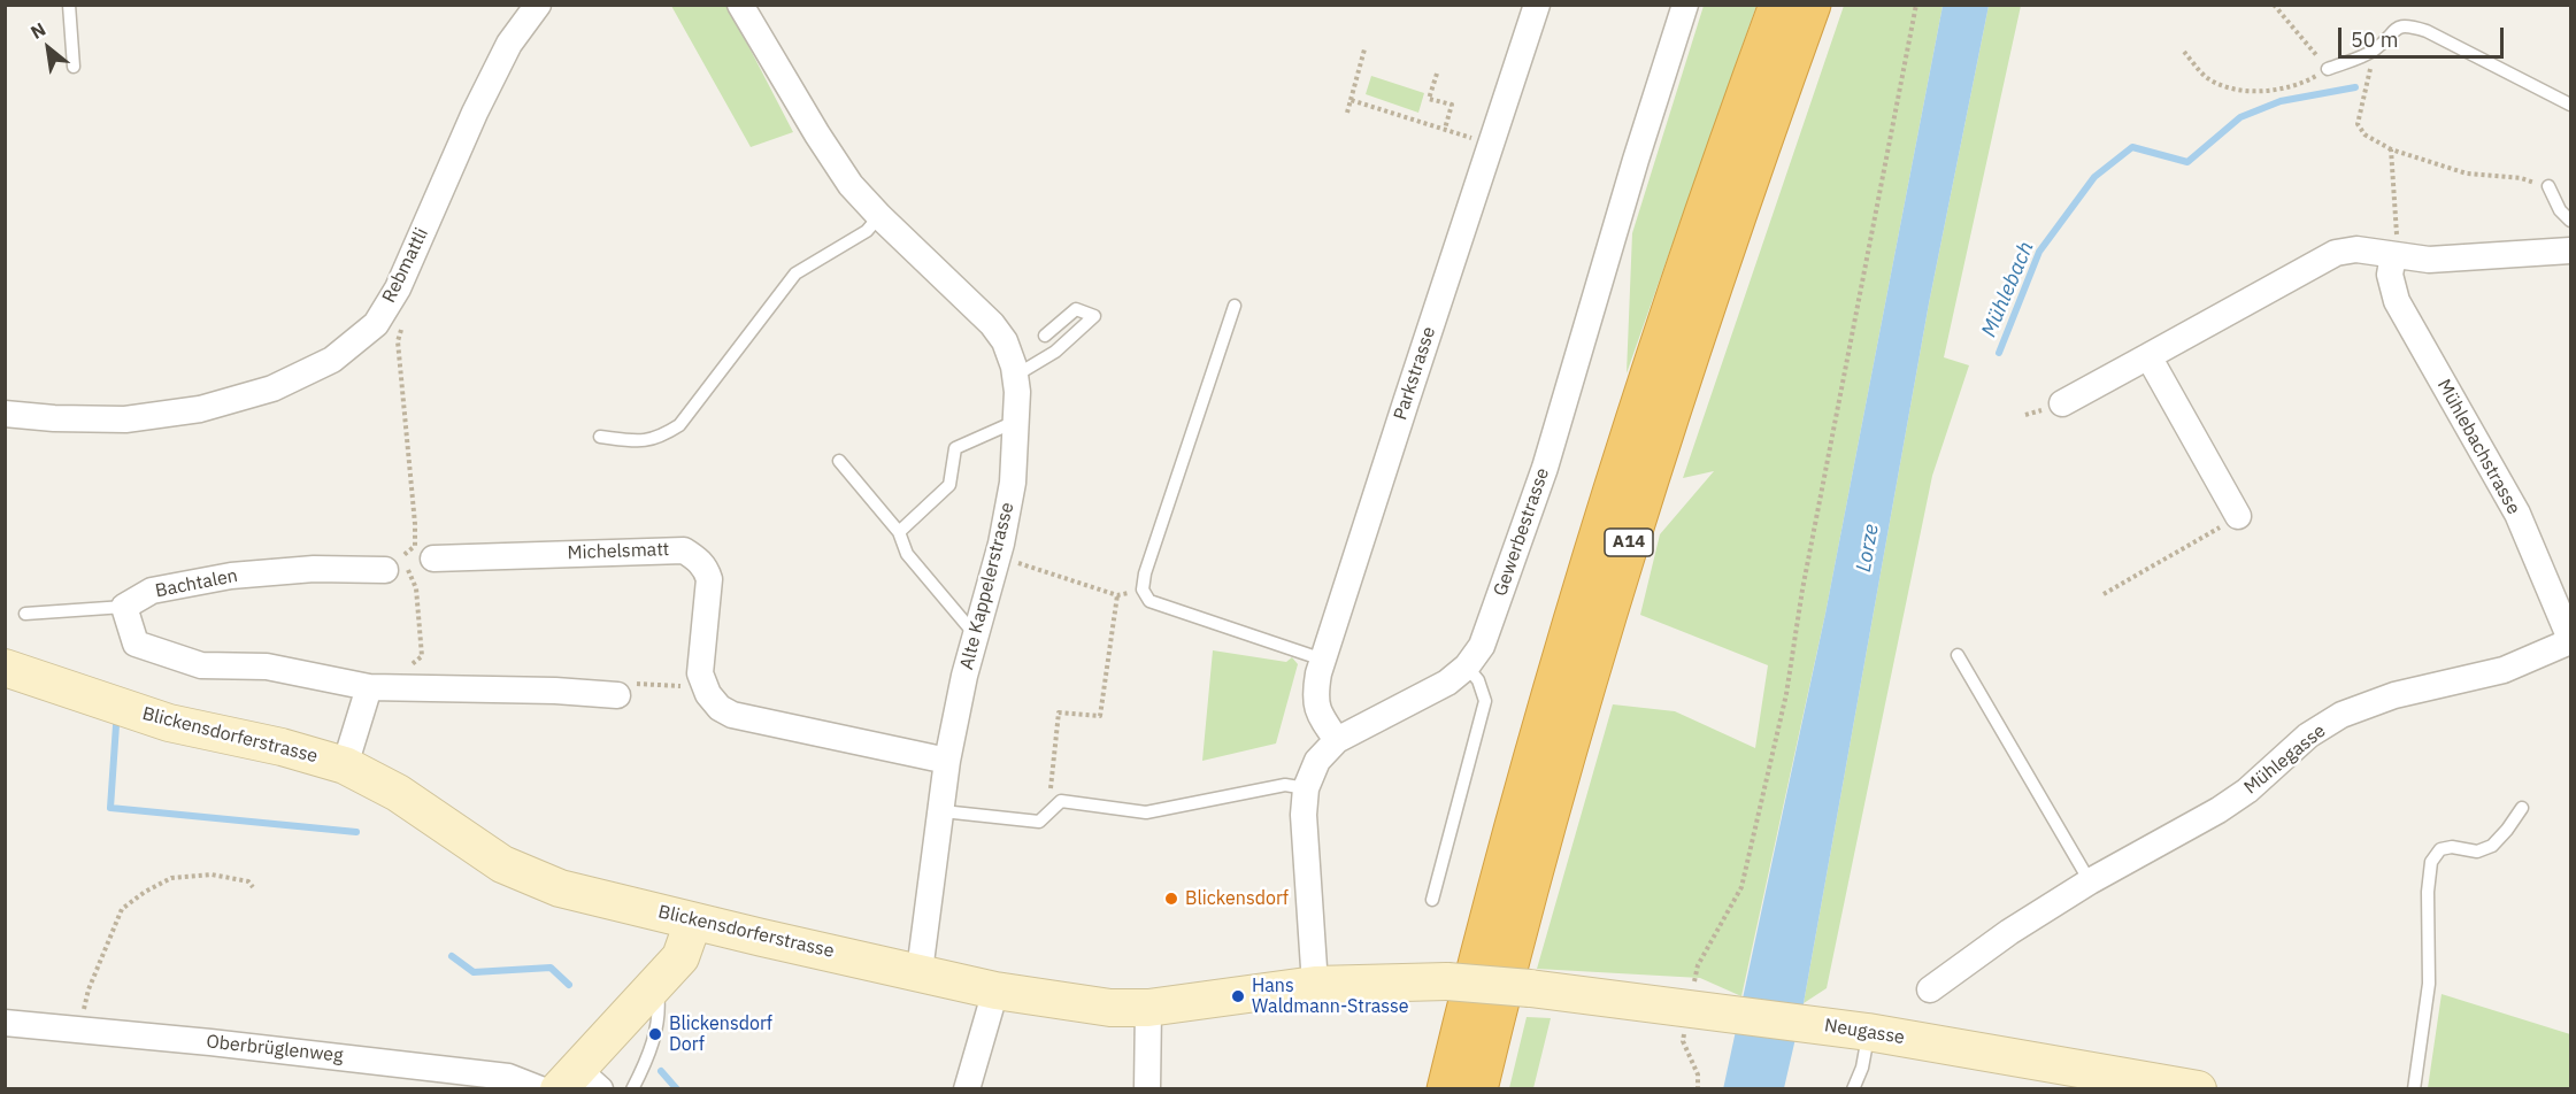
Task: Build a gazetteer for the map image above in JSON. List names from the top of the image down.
{
  "streets": {
    "highway": ["A14"],
    "street": [
      "Rebmattli",
      "Parkstrasse",
      "Mühlebachstrasse",
      "Gewerbestrasse",
      "Michelsmatt",
      "Bachtalen",
      "Alte Kappelerstrasse",
      "Blickensdorferstrasse",
      "Mühlegasse",
      "Neugasse",
      "Oberbrüglenweg"
    ]
  },
  "crossings": [
    ["Parkstrasse", "Gewerbestrasse"],
    ["Mühlebachstrasse", "Mühlegasse"],
    ["Gewerbestrasse", "Blickensdorferstrasse"],
    ["Michelsmatt", "Alte Kappelerstrasse"],
    ["Alte Kappelerstrasse", "Blickensdorferstrasse"],
    ["Blickensdorferstrasse", "Neugasse"]
  ],
  "water": ["Mühlebach", "Lorze"],
  "places": ["Blickensdorf", "Hans Waldmann-Strasse", "Blickensdorf Dorf"],
  "scale_bar": "50 m",
  "north": "top left"
}
